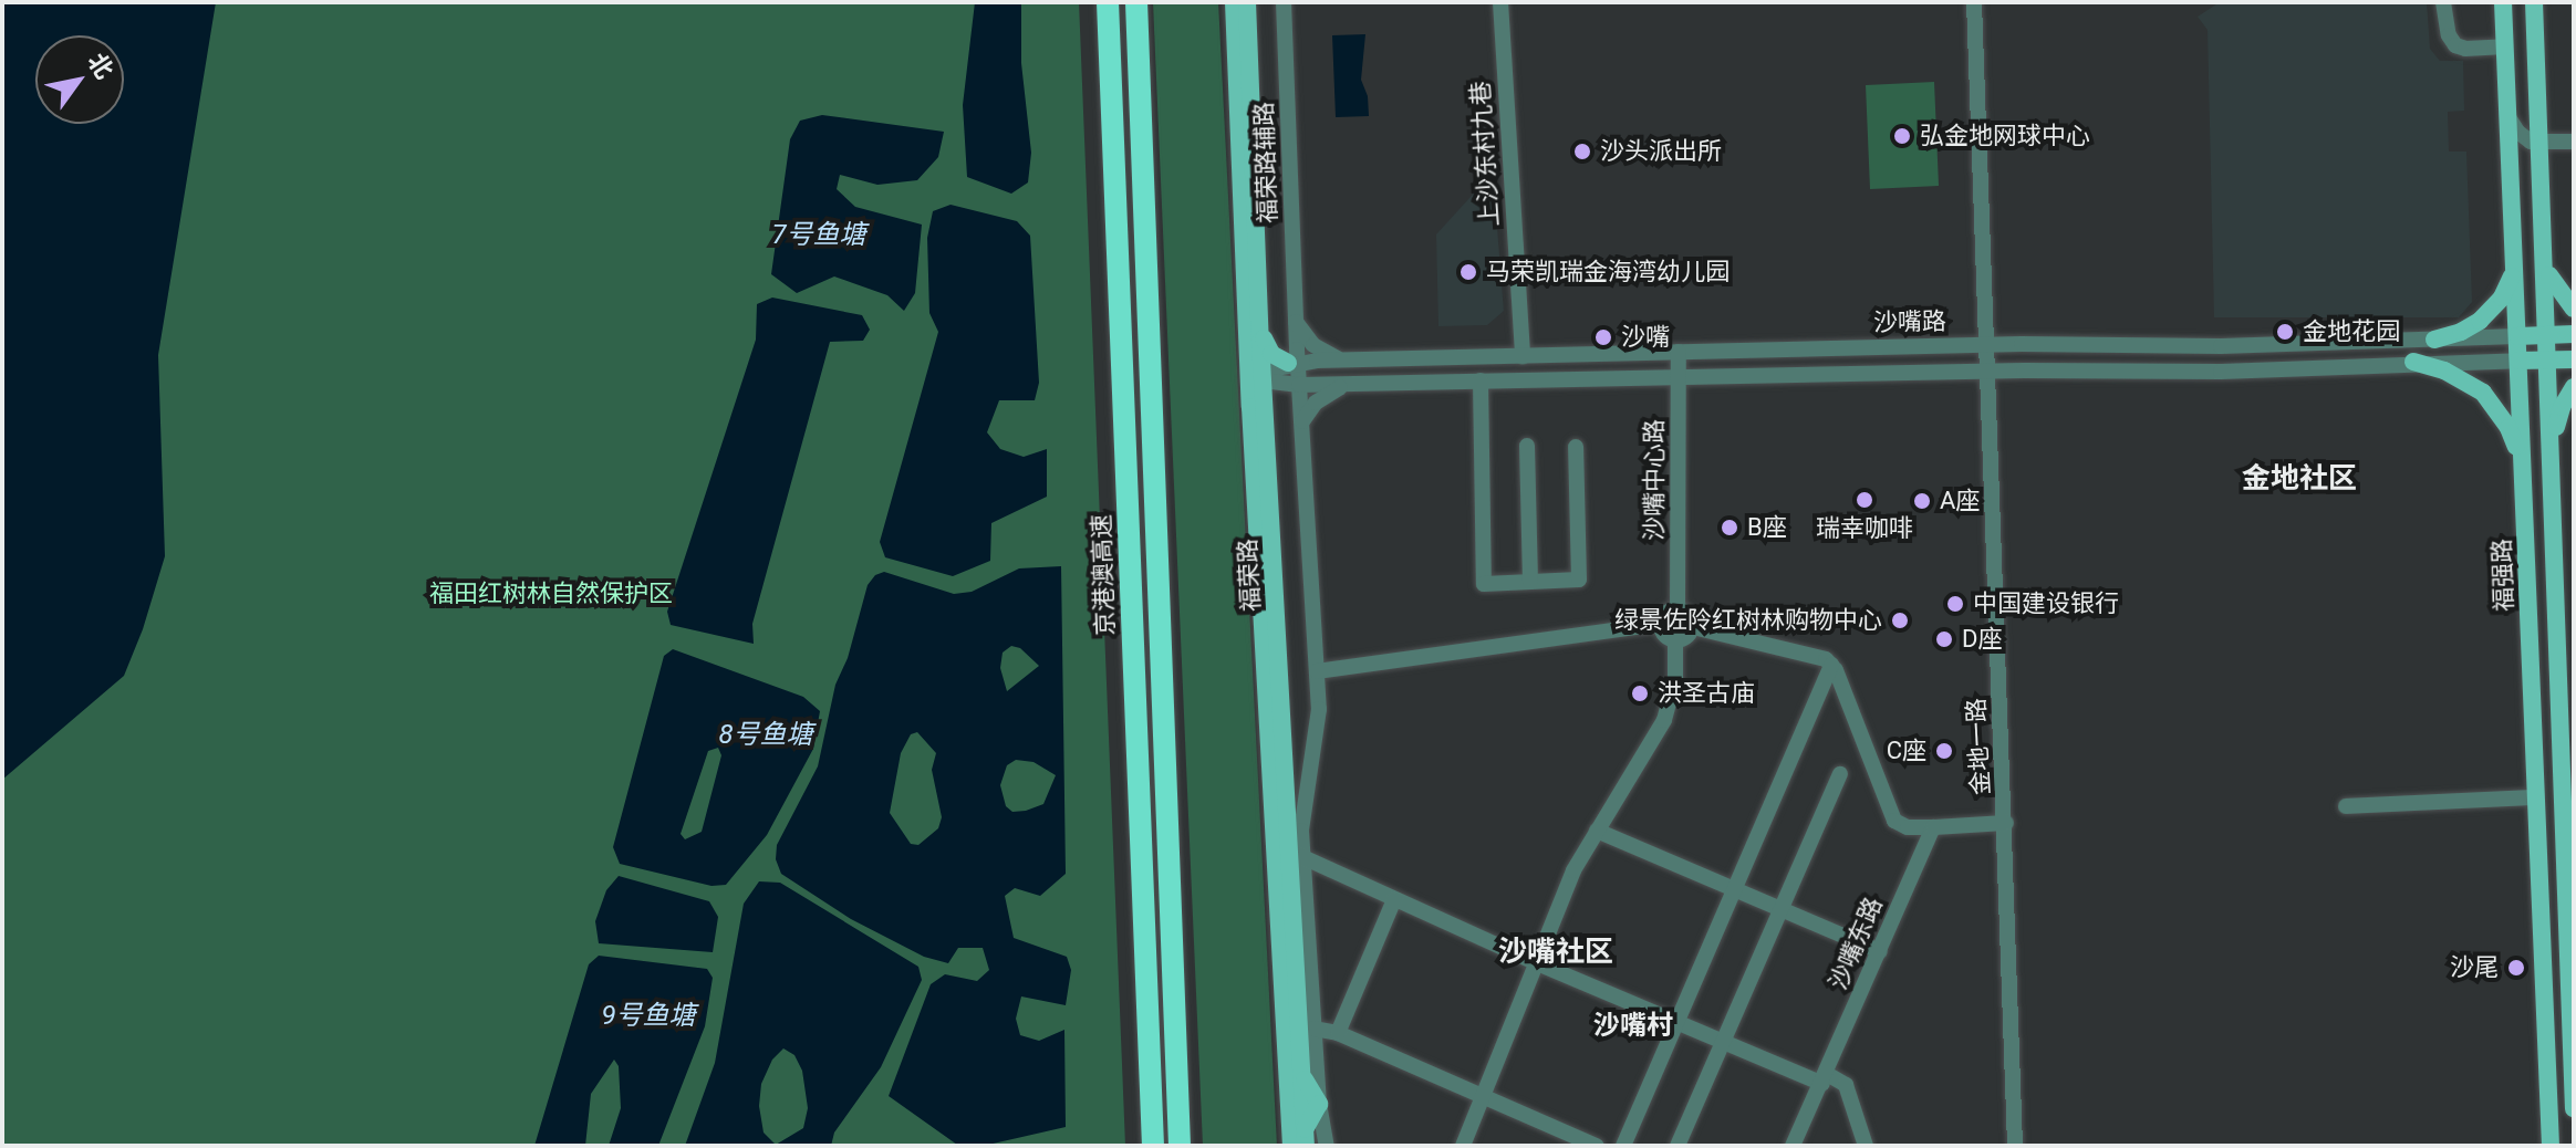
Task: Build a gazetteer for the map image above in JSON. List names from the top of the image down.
{
  "streets": {
    "highway": ["京港澳高速"],
    "main road": ["沙嘴路", "福荣路", "福强路"],
    "street": [
      "上沙东村九巷",
      "福荣路辅路",
      "沙嘴中心路",
      "金地一路",
      "沙嘴东路"
    ]
  },
  "crossings": [
    ["上沙东村九巷", "沙嘴路"],
    ["福荣路辅路", "沙嘴路"],
    ["福荣路辅路", "福荣路"],
    ["沙嘴路", "沙嘴中心路"],
    ["沙嘴路", "福荣路"],
    ["沙嘴路", "福强路"],
    ["沙嘴路", "金地一路"]
  ],
  "districts": ["金地社区", "沙嘴社区", "沙嘴村"],
  "water": ["7号鱼塘", "8号鱼塘", "9号鱼塘"],
  "parks": ["福田红树林自然保护区"],
  "places": [
    "弘金地网球中心",
    "沙头派出所",
    "马荣凯瑞金海湾幼儿园",
    "金地花园",
    "沙嘴",
    "瑞幸咖啡",
    "A座",
    "B座",
    "中国建设银行",
    "绿景佐阾红树林购物中心",
    "D座",
    "洪圣古庙",
    "C座",
    "沙尾"
  ],
  "north": "top right"
}
